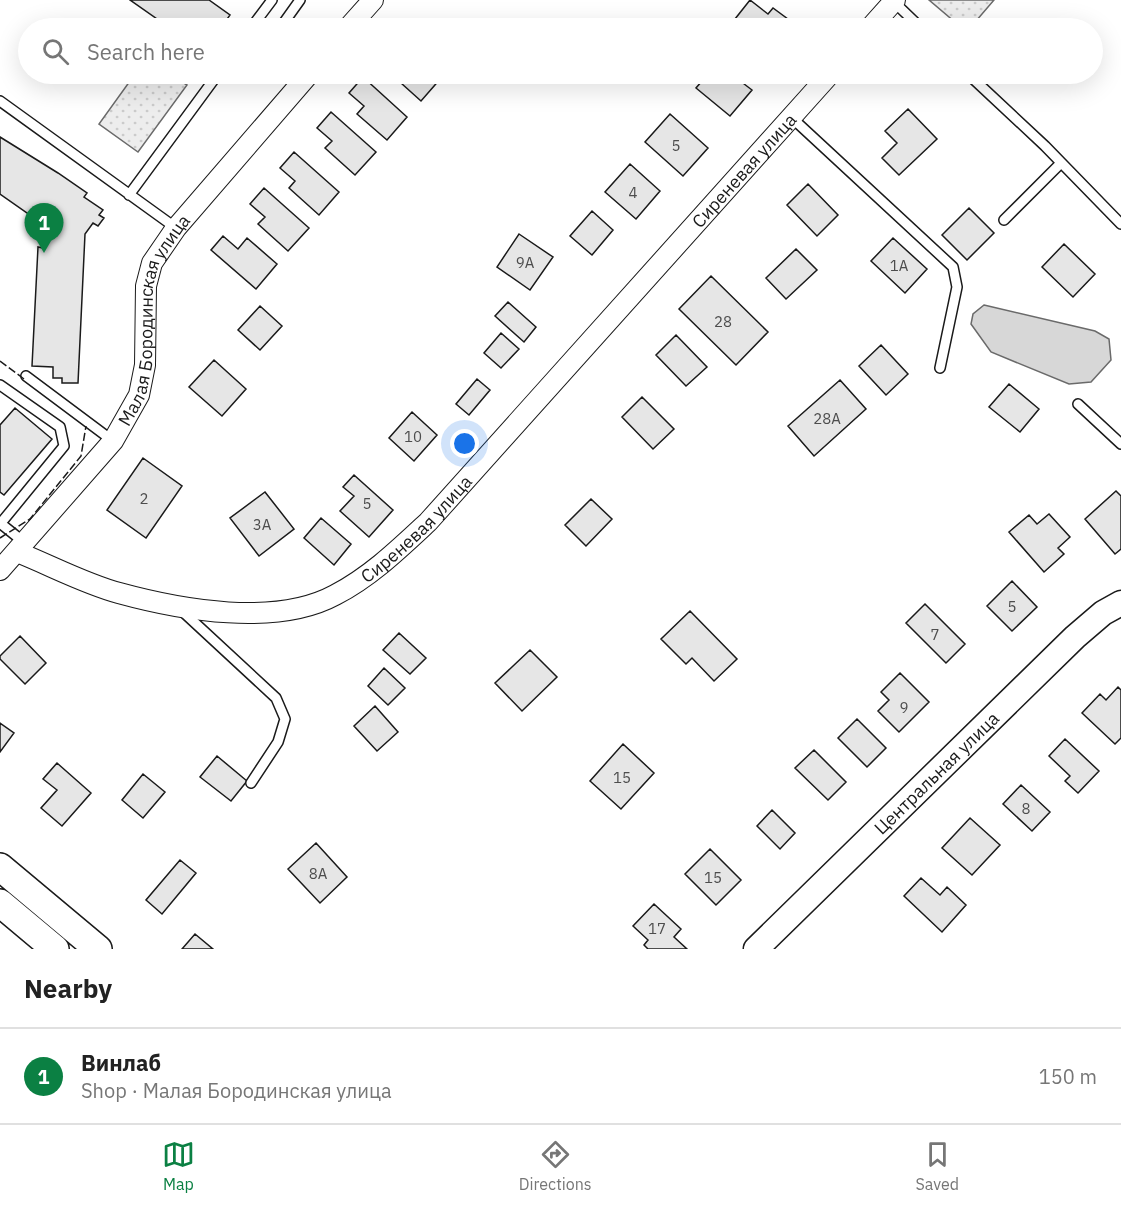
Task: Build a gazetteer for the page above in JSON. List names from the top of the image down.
{
  "streets": {
    "street": ["Сиреневая улица", "Малая Бородинская улица", "Центральная улица"]
  },
  "crossings": [
    ["Сиреневая улица", "Малая Бородинская улица"]
  ],
  "house_numbers": [
    "5",
    "4",
    "9А",
    "1А",
    "28",
    "28А",
    "10",
    "2",
    "5",
    "3А",
    "5",
    "7",
    "9",
    "15",
    "8",
    "8А",
    "15",
    "17"
  ],
  "page": {
    "search": "Search here",
    "pins": "1",
    "heading": "Nearby",
    "list": [
      {
        "mark": "1",
        "name": "Винлаб",
        "note": "Shop · Малая Бородинская улица",
        "value": "150 m"
      }
    ],
    "nav": ["Map", "Directions", "Saved"]
  }
}
